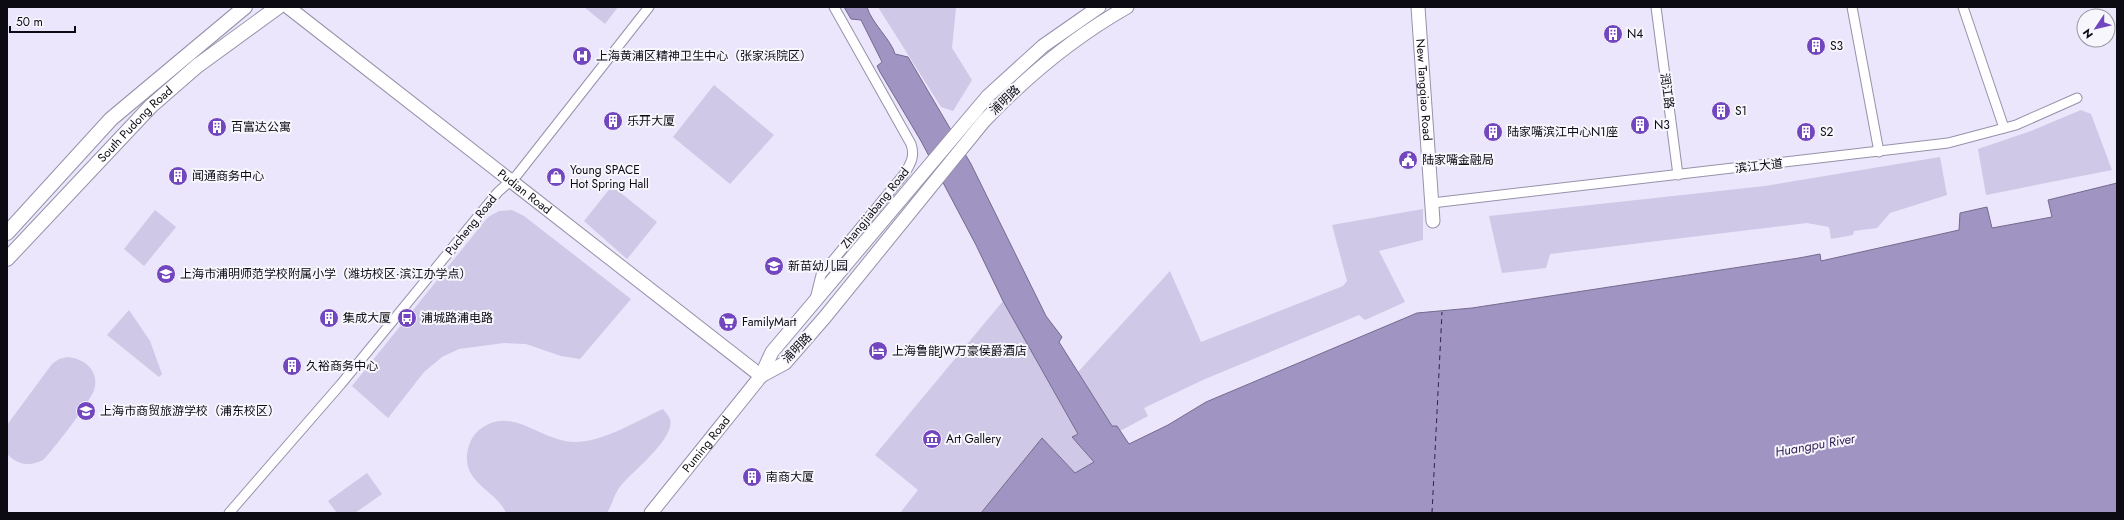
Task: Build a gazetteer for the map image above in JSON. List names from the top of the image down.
{
  "streets": {
    "main road": [
      "New Tangqiao Road",
      "浦明路",
      "South Pudong Road",
      "Pudian Road",
      "Puming Road"
    ],
    "street": [
      "润江路",
      "滨江大道",
      "Zhangjiabang Road",
      "Pucheng Road"
    ]
  },
  "crossings": [
    ["New Tangqiao Road", "滨江大道"],
    ["润江路", "滨江大道"],
    ["浦明路", "Pudian Road"],
    ["浦明路", "Zhangjiabang Road"],
    ["浦明路", "Puming Road"],
    ["Pudian Road", "Pucheng Road"],
    ["Pudian Road", "Puming Road"]
  ],
  "water": ["Huangpu River"],
  "places": {
    "building": [
      "N4",
      "S3",
      "S1",
      "乐开大厦",
      "N3",
      "百富达公寓",
      "陆家嘴滨江中心N1座",
      "S2",
      "闻通商务中心",
      "集成大厦",
      "久裕商务中心",
      "南商大厦"
    ],
    "hospital": ["上海黄浦区精神卫生中心（张家浜院区）"],
    "public building": ["陆家嘴金融局"],
    "shop": ["Young SPACE Hot Spring Hall"],
    "school or university": ["新苗幼儿园", "上海市浦明师范学校附属小学（潍坊校区·滨江办学点）", "上海市商贸旅游学校（浦东校区）"],
    "bus stop": ["浦城路浦电路"],
    "supermarket": ["FamilyMart"],
    "hotel": ["上海鲁能JW万豪侯爵酒店"],
    "museum": ["Art Gallery"]
  },
  "scale_bar": "50 m",
  "north": "bottom left"
}
